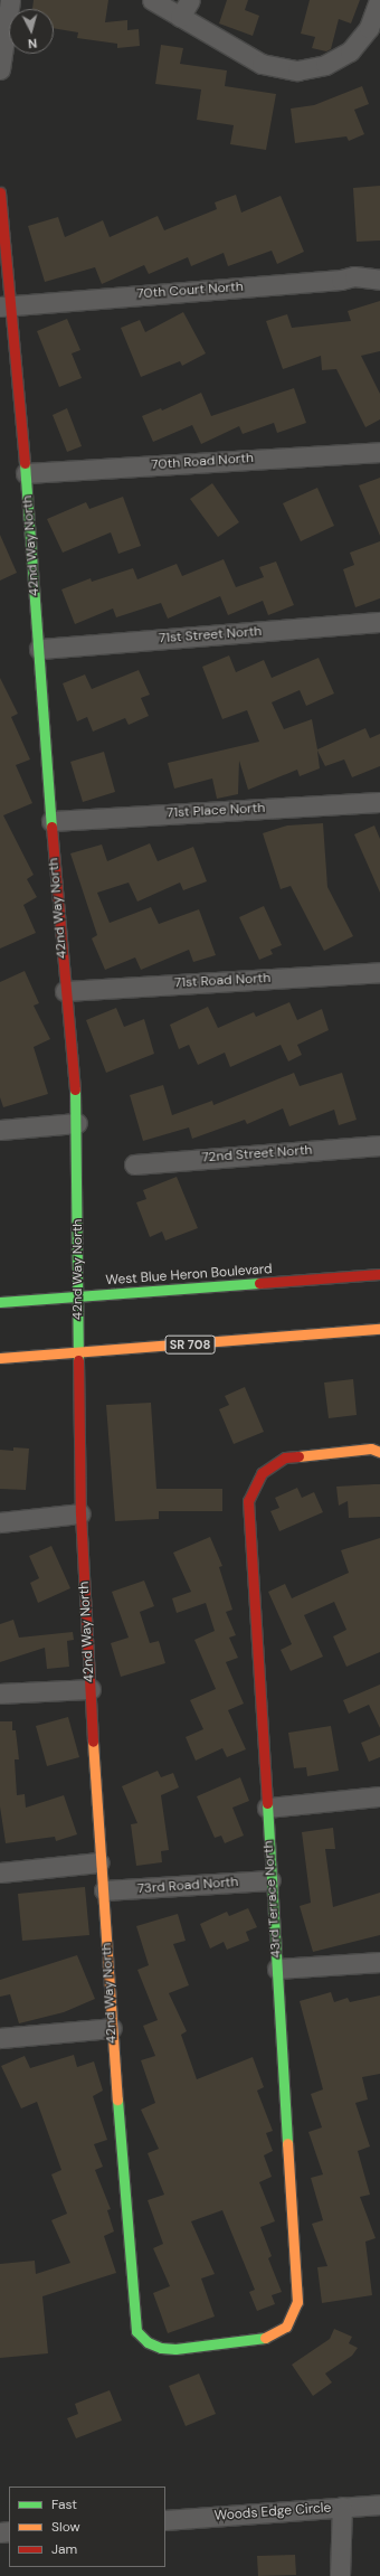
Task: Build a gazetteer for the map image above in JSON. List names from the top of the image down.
{
  "streets": {
    "main road": [
      "42nd Way North",
      "West Blue Heron Boulevard",
      "SR 708",
      "43rd Terrace North"
    ],
    "street": [
      "70th Court North",
      "70th Road North",
      "71st Street North",
      "71st Place North",
      "71st Road North",
      "72nd Street North",
      "73rd Road North",
      "Woods Edge Circle"
    ]
  },
  "crossings": [
    ["70th Court North", "42nd Way North"],
    ["70th Road North", "42nd Way North"],
    ["42nd Way North", "71st Street North"],
    ["42nd Way North", "71st Place North"],
    ["42nd Way North", "71st Road North"],
    ["42nd Way North", "West Blue Heron Boulevard"],
    ["42nd Way North", "SR 708"],
    ["42nd Way North", "73rd Road North"],
    ["42nd Way North", "43rd Terrace North"],
    ["73rd Road North", "43rd Terrace North"]
  ],
  "legend": ["Fast", "Slow", "Jam"],
  "north": "bottom"
}
